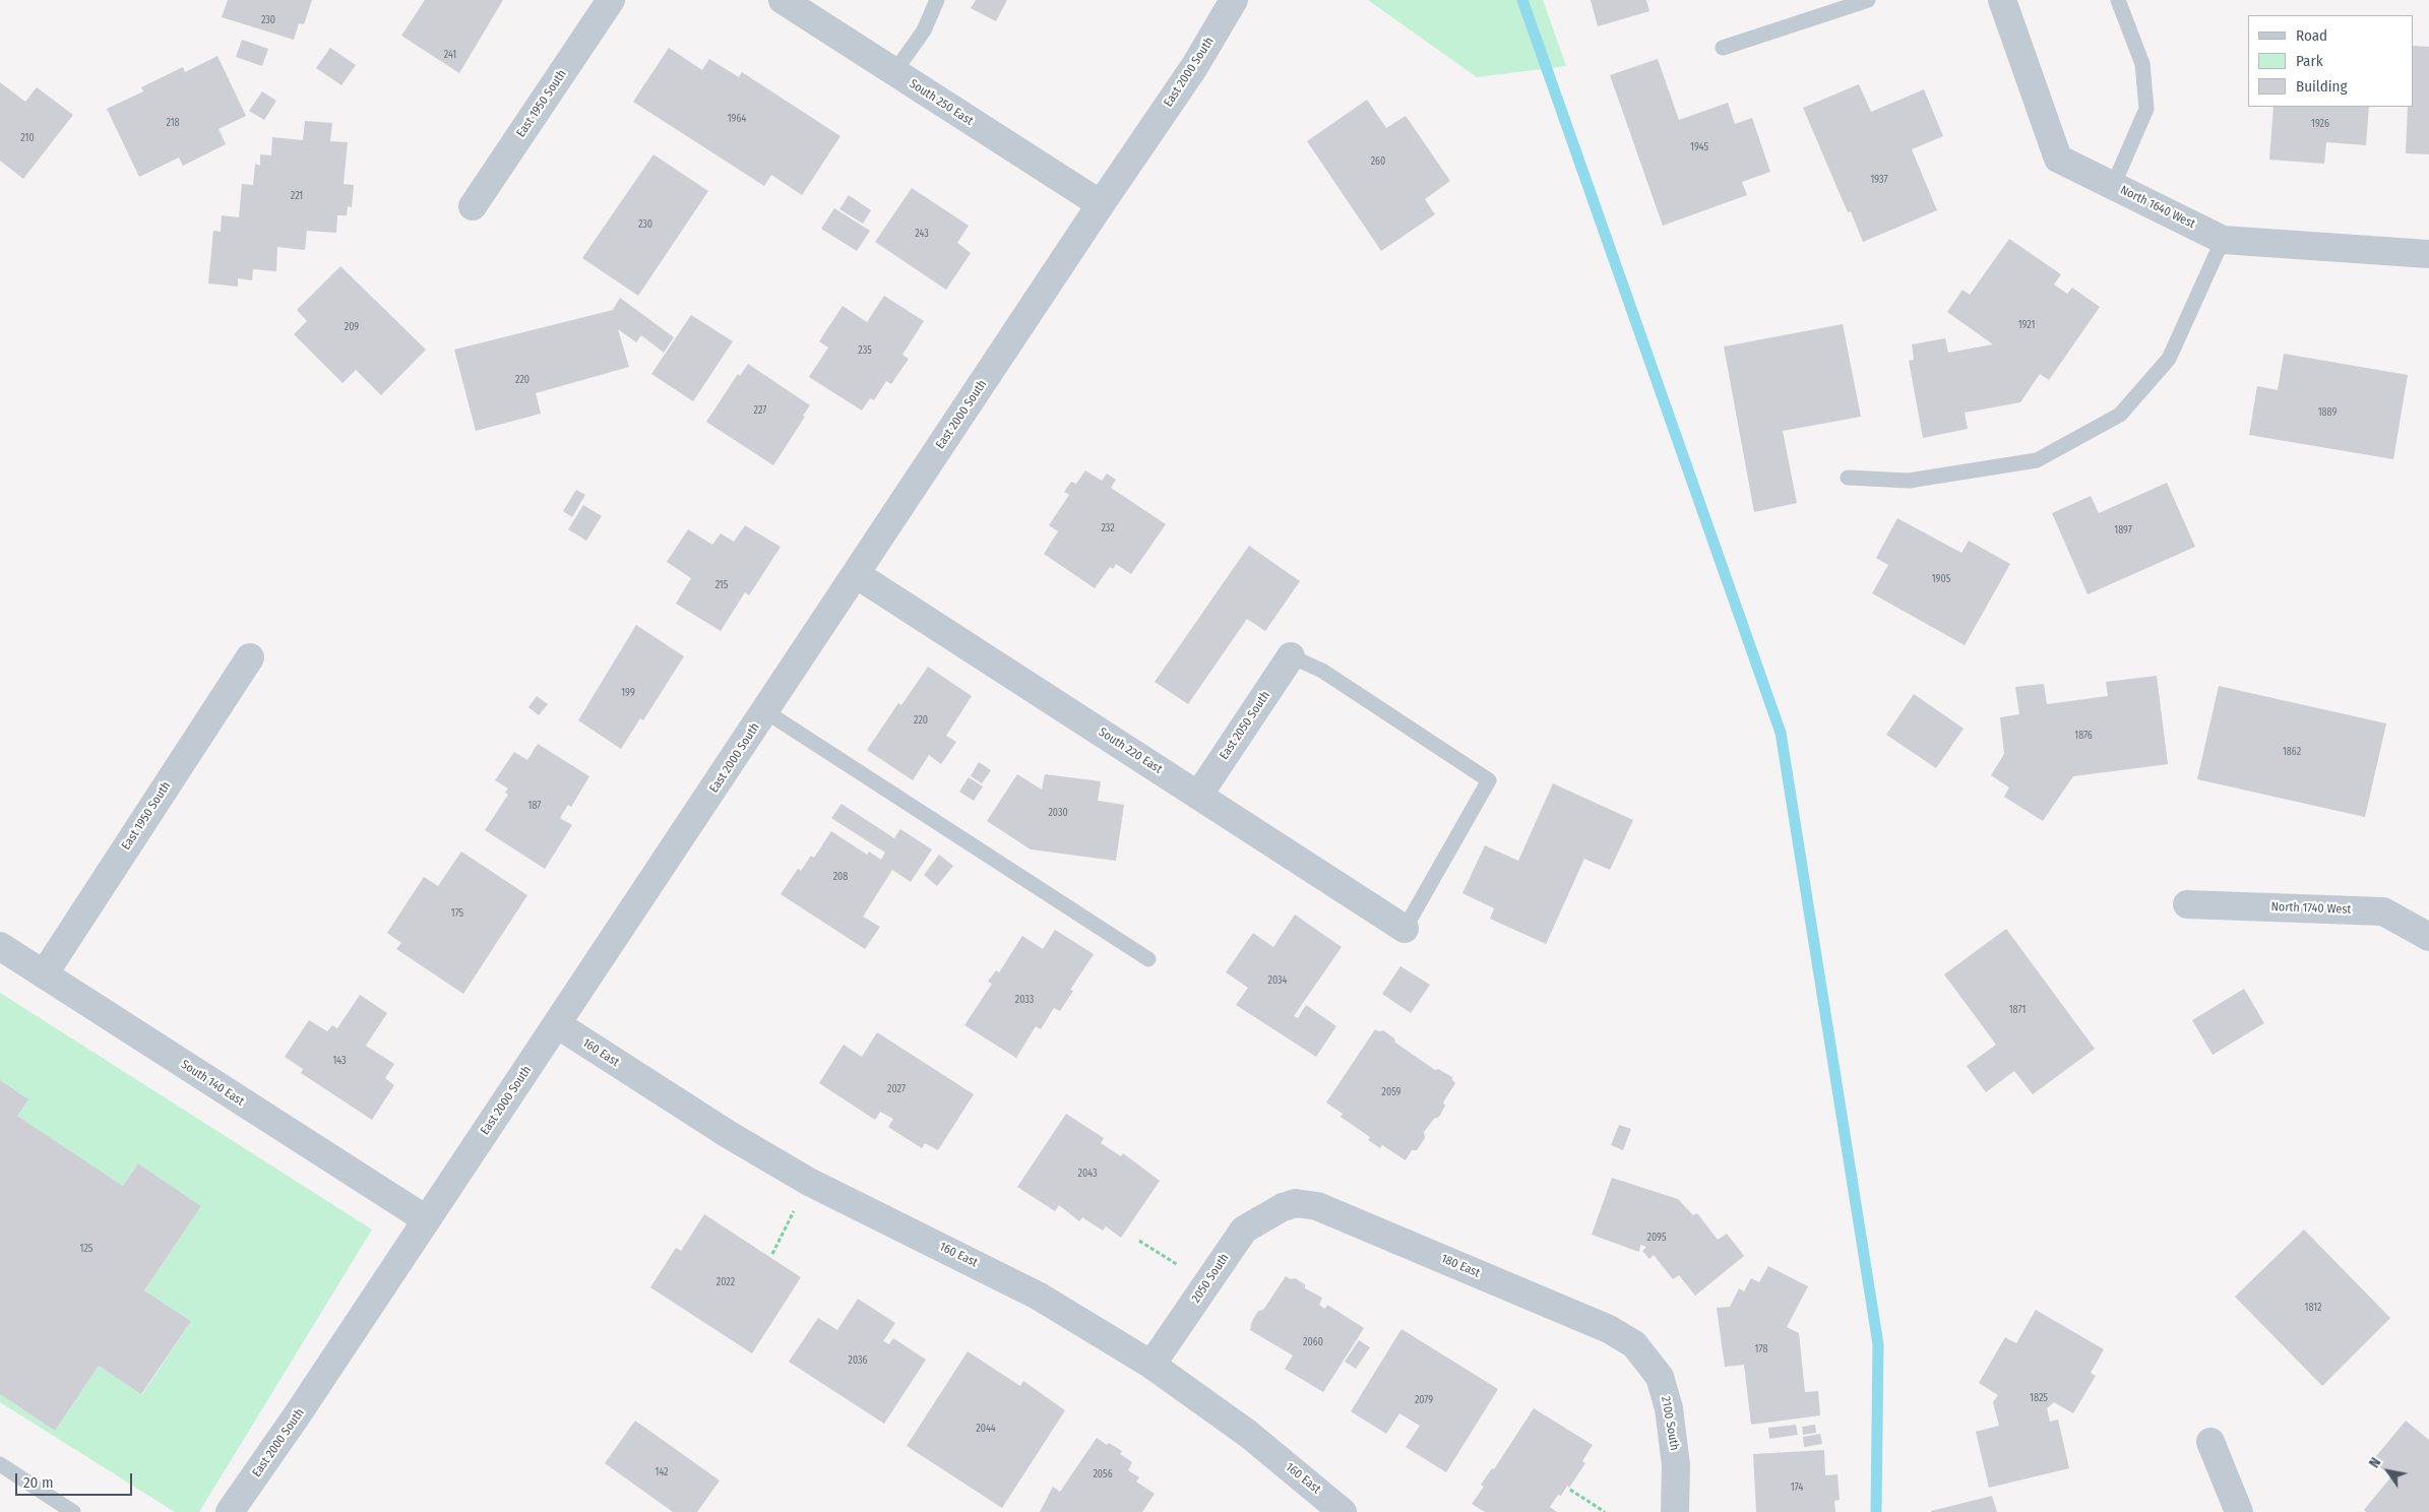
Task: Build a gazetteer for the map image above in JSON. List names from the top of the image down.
{
  "streets": {
    "street": [
      "East 2000 South",
      "South 250 East",
      "East 1950 South",
      "North 1640 West",
      "East 2050 South",
      "South 220 East",
      "North 1740 West",
      "160 East",
      "South 140 East",
      "180 East",
      "2050 South",
      "2100 South"
    ]
  },
  "crossings": [
    ["East 2000 South", "South 250 East"],
    ["East 2000 South", "South 220 East"],
    ["East 2000 South", "160 East"],
    ["East 2000 South", "South 140 East"],
    ["East 1950 South", "South 140 East"],
    ["East 2050 South", "South 220 East"],
    ["160 East", "2050 South"],
    ["180 East", "2050 South"],
    ["180 East", "2100 South"]
  ],
  "house_numbers": [
    "230",
    "241",
    "1964",
    "218",
    "1926",
    "210",
    "1945",
    "260",
    "1937",
    "221",
    "230",
    "243",
    "1921",
    "209",
    "235",
    "220",
    "227",
    "1889",
    "232",
    "1897",
    "1905",
    "215",
    "199",
    "220",
    "1876",
    "1862",
    "187",
    "2030",
    "208",
    "175",
    "2034",
    "2033",
    "1871",
    "143",
    "2027",
    "2059",
    "2043",
    "2095",
    "125",
    "2022",
    "1812",
    "2060",
    "178",
    "2036",
    "1825",
    "2079",
    "2044",
    "142",
    "2056",
    "174"
  ],
  "legend": ["Road", "Park", "Building"],
  "scale_bar": "20 m",
  "north": "top left"
}
